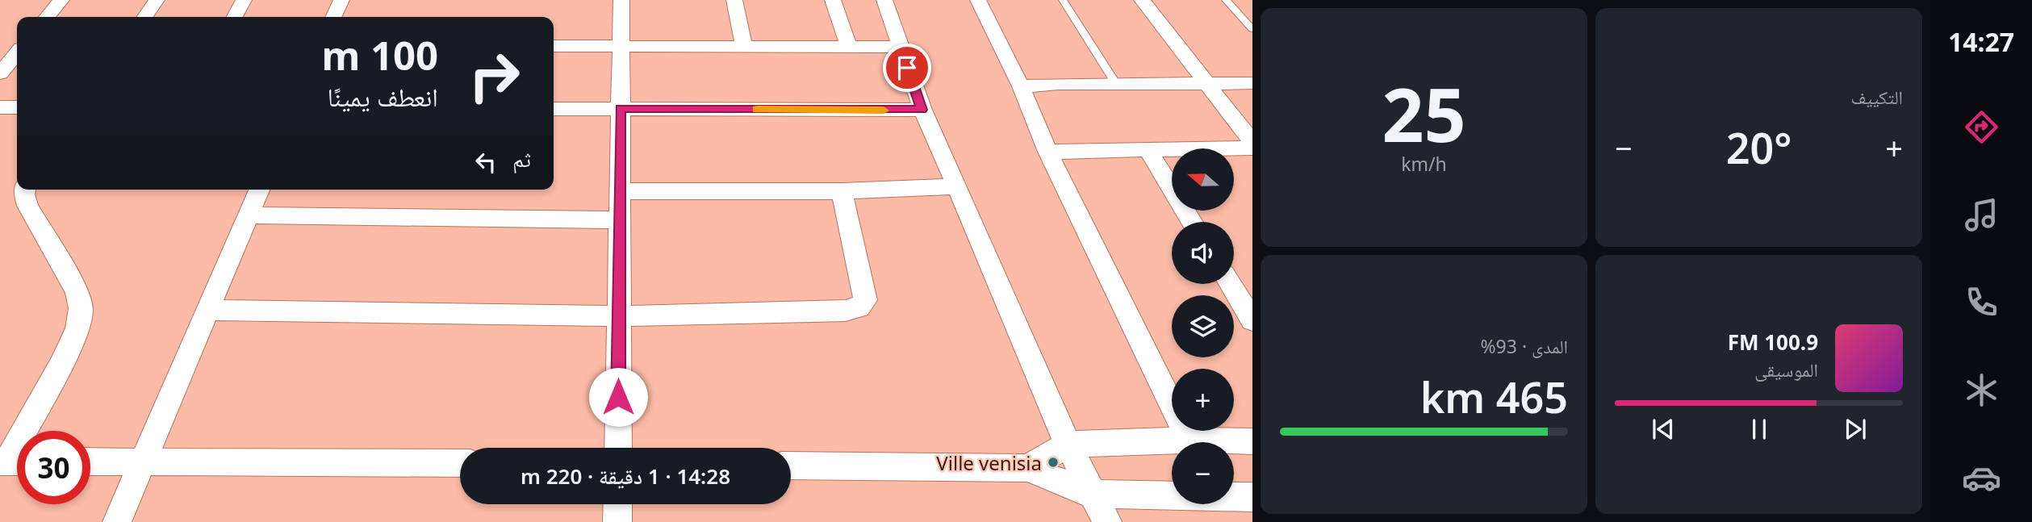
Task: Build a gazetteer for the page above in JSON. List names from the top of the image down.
{
  "places": ["Ville venisia"],
  "north": "left",
  "page": {
    "tabs": "14:27",
    "tile": [
      "التكييف",
      ["25", "km/h"],
      ["المدى · 93%", "465 km"]
    ],
    "turn": ["100 m", "انعطف يمينًا"],
    "heat": ["−", "20°", "+"],
    "then": "ثم",
    "map_buttons": ["+", "−"],
    "song": ["100.9 FM", "الموسيقى"],
    "limit": "30",
    "trip": "14:28 · 1 دقيقة · 220 m"
  }
}
